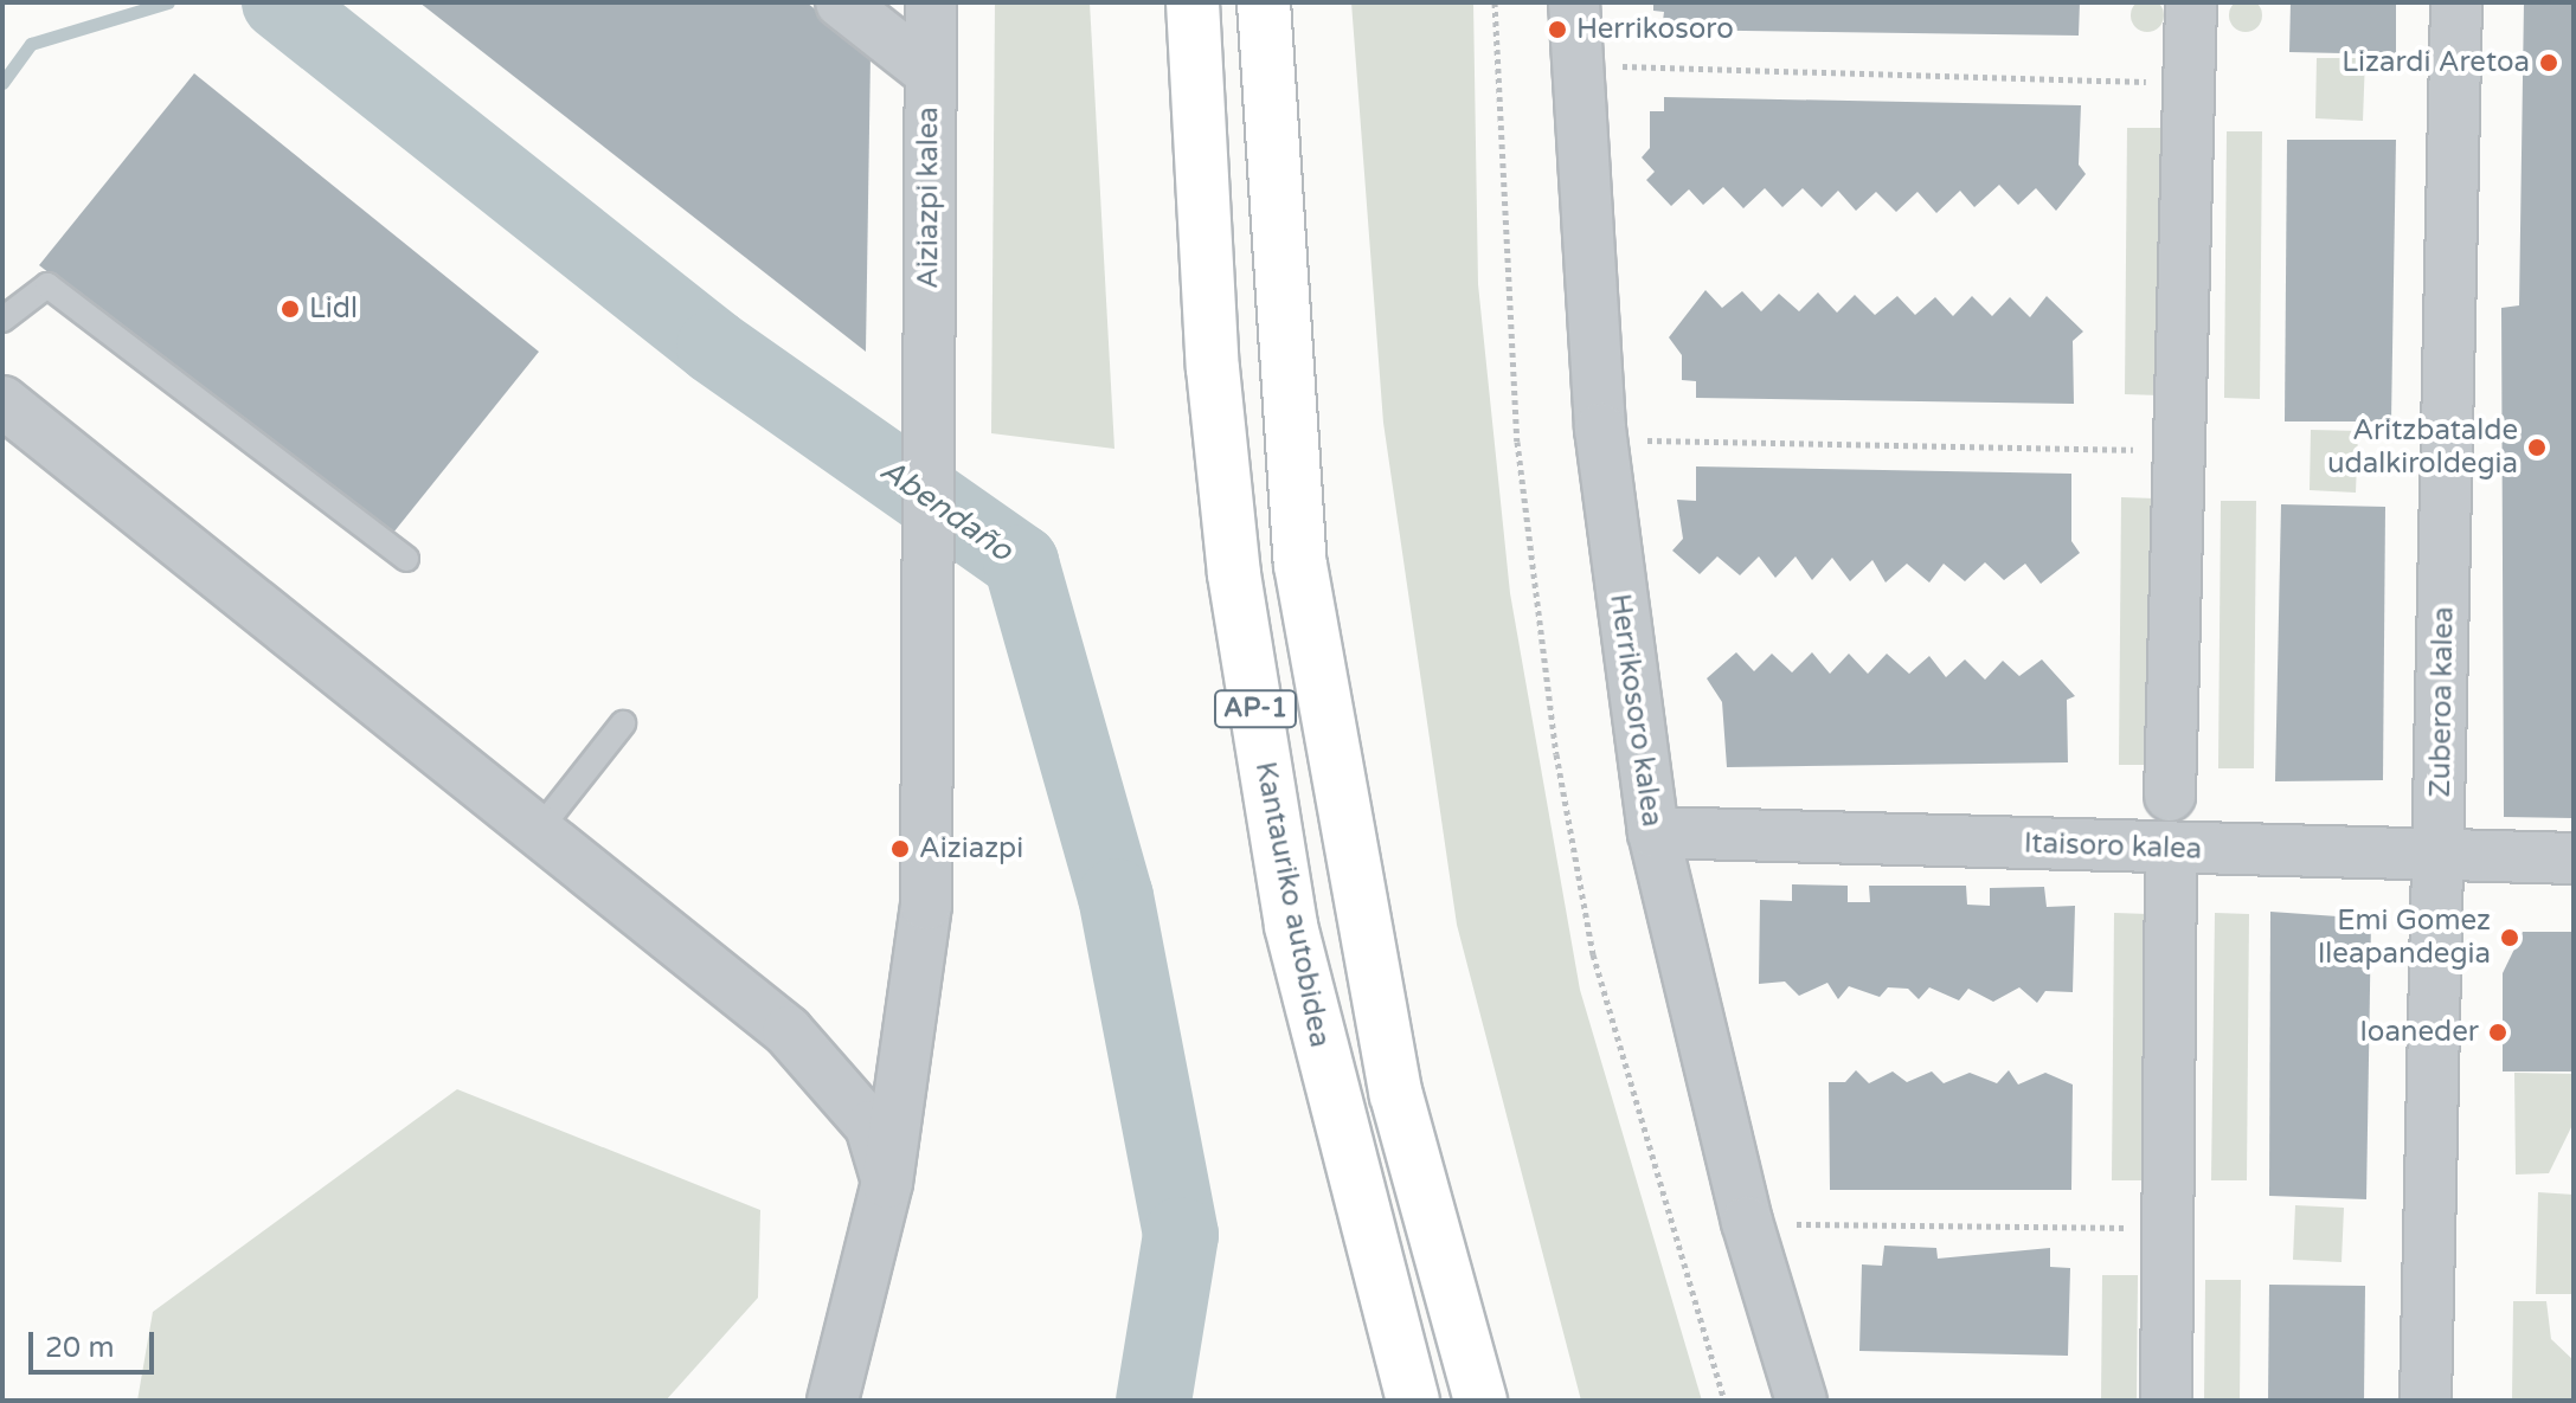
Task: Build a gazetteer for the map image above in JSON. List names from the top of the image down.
{
  "streets": {
    "highway": ["AP-1", "Kantauriko autobidea"],
    "street": [
      "Aiziazpi kalea",
      "Zuberoa kalea",
      "Herrikosoro kalea",
      "Itaisoro kalea"
    ]
  },
  "crossings": [
    ["Zuberoa kalea", "Itaisoro kalea"],
    ["Herrikosoro kalea", "Itaisoro kalea"]
  ],
  "water": ["Abendaño"],
  "places": [
    "Herrikosoro",
    "Lizardi Aretoa",
    "Lidl",
    "Aritzbatalde udalkiroldegia",
    "Aiziazpi",
    "Emi Gomez Ileapandegia",
    "Ioaneder"
  ],
  "scale_bar": "20 m"
}
